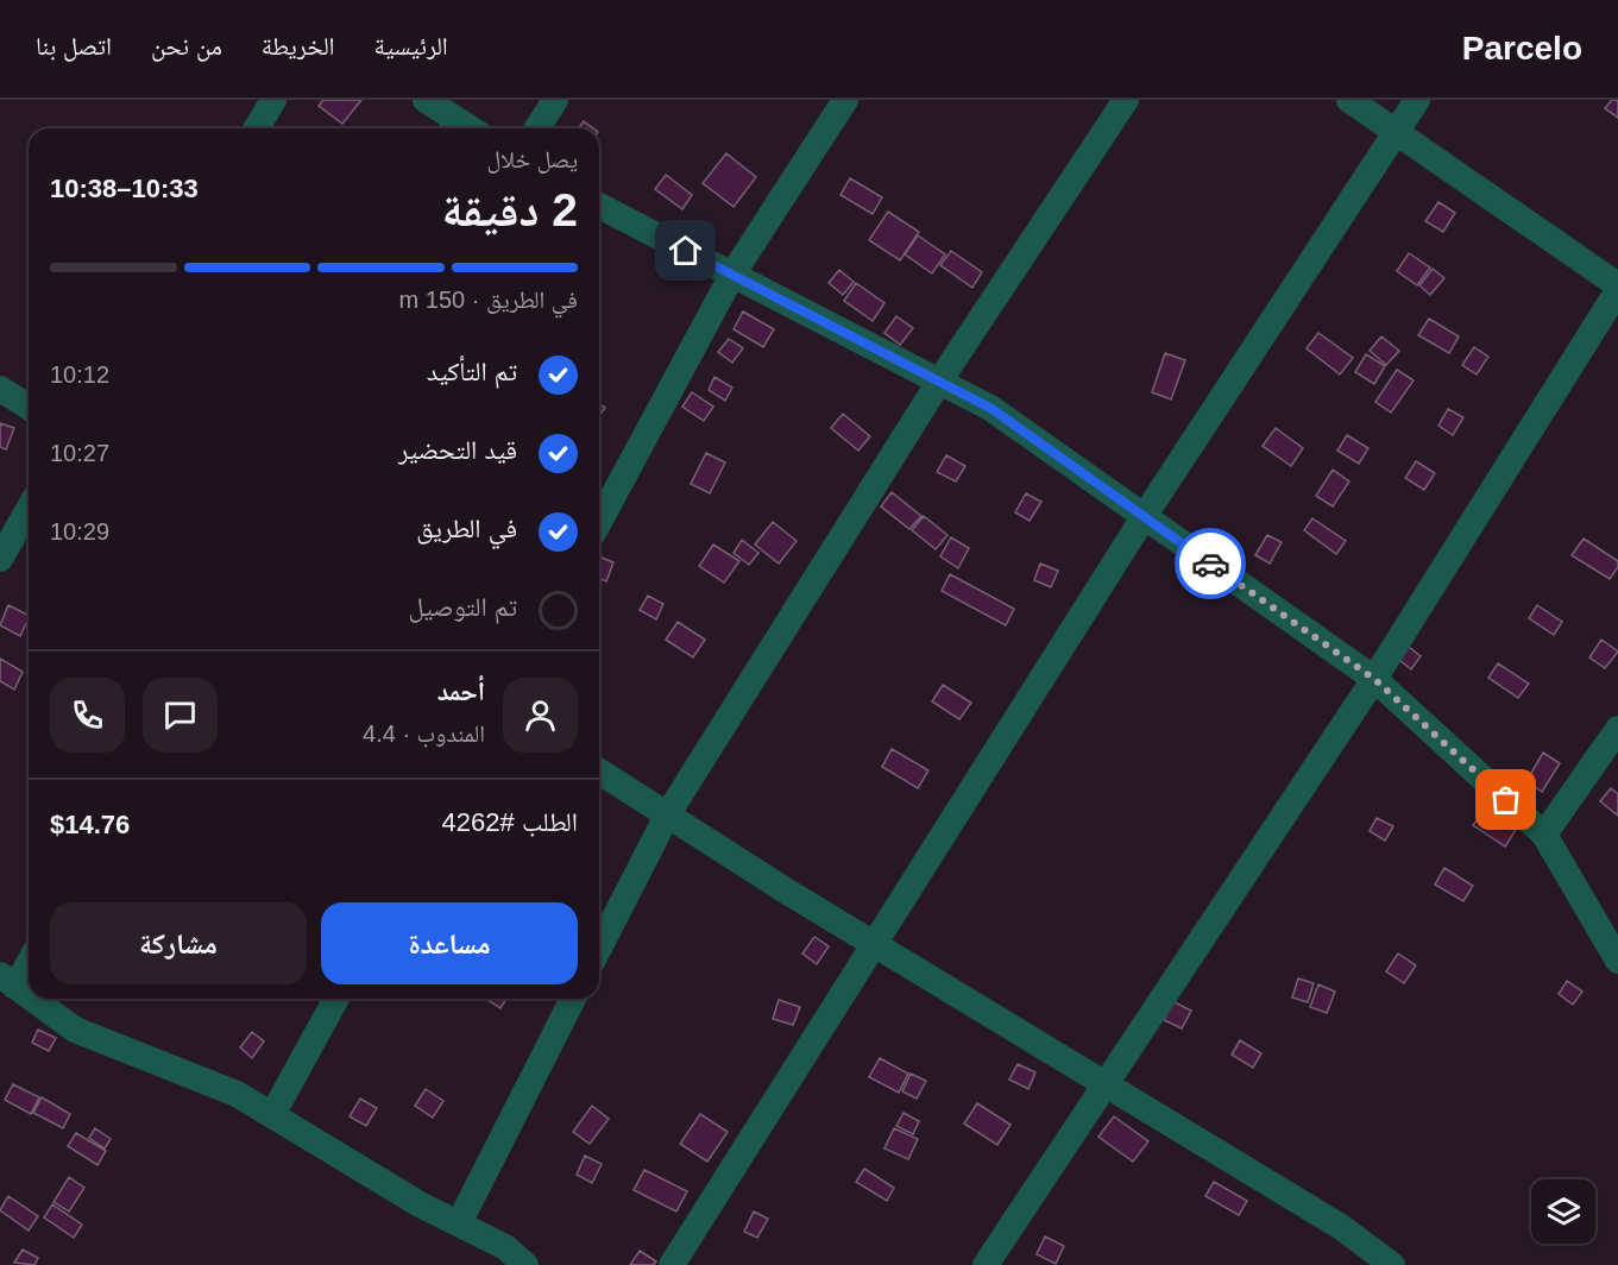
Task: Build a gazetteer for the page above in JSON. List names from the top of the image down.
{
  "page": {
    "header": "Parcelo",
    "nav": [
      "الرئيسية",
      "الخريطة",
      "من نحن",
      "اتصل بنا"
    ],
    "heading": ["2 دقيقة", "يصل خلال", "10:33–10:38"],
    "panel": [
      "أحمد",
      "المندوب · 4.4",
      "الطلب #4262",
      "$14.76"
    ],
    "bar": "في الطريق · 150 m",
    "list": [
      ["تم التأكيد", "10:12"],
      ["قيد التحضير", "10:27"],
      ["في الطريق", "10:29"],
      "تم التوصيل"
    ],
    "buttons": ["مساعدة", "مشاركة"]
  }
}
